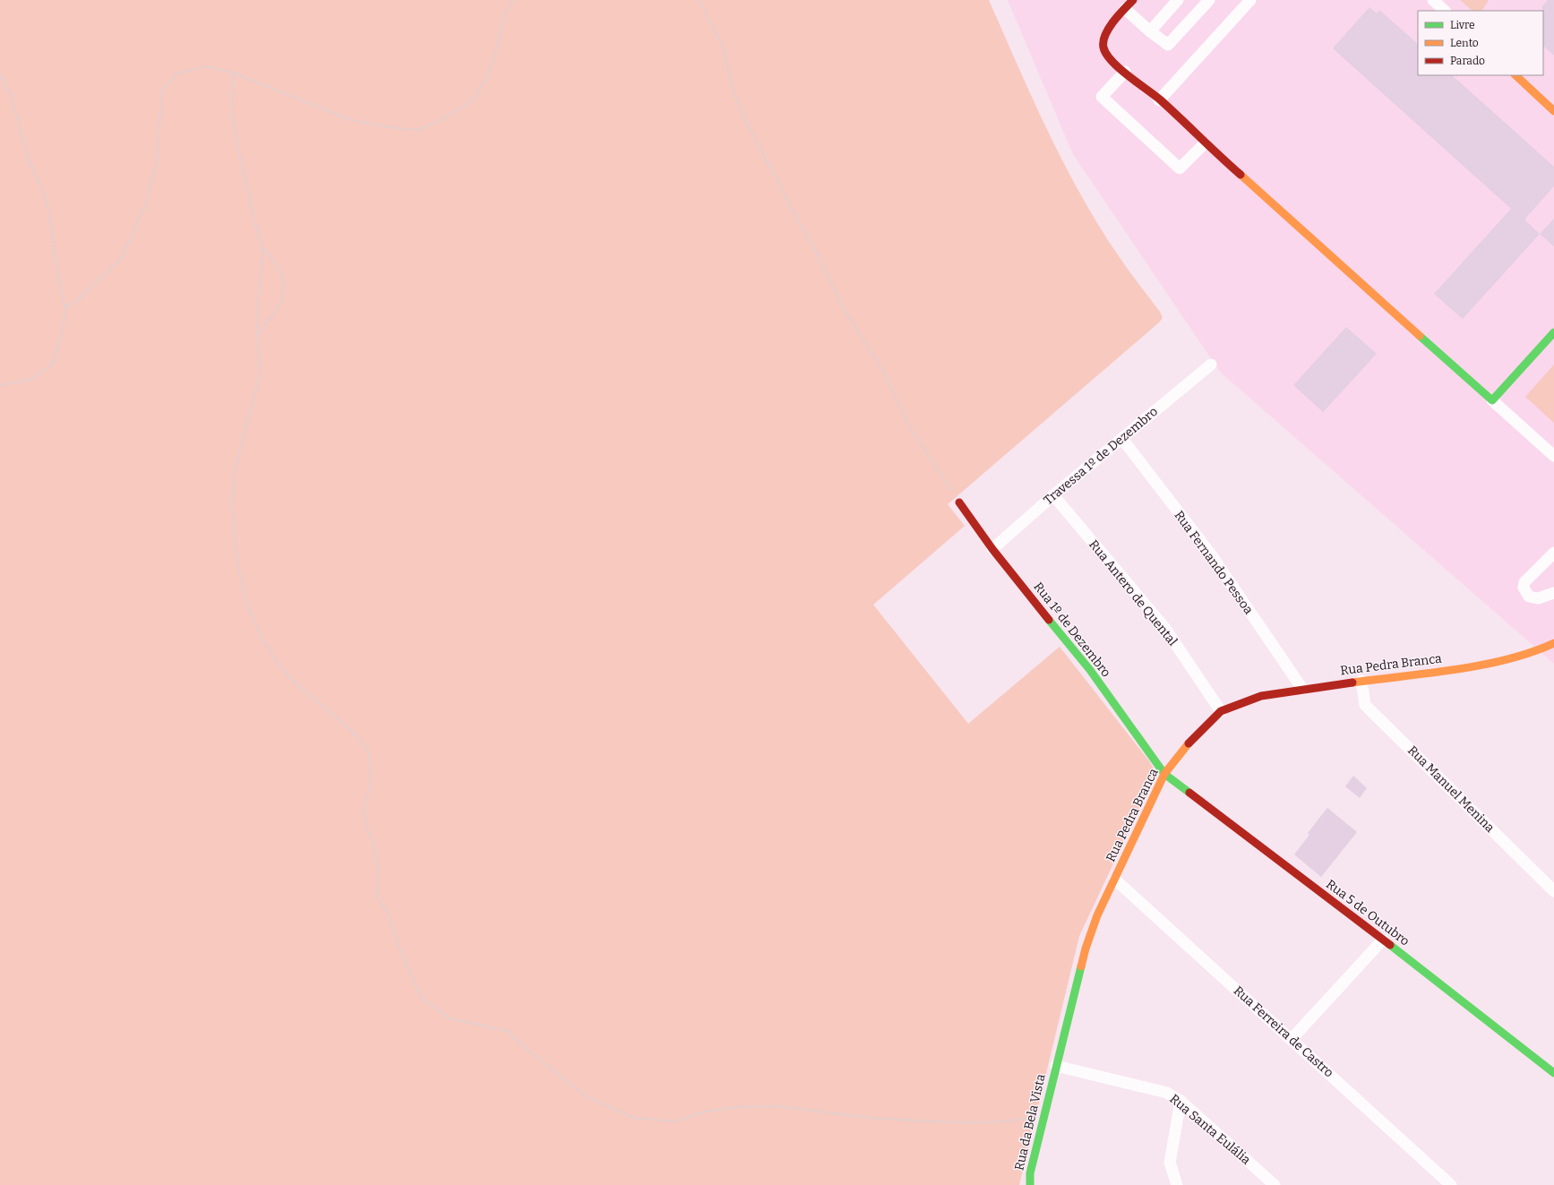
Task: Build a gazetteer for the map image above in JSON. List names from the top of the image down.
{
  "streets": {
    "street": [
      "Travessa 1º de Dezembro",
      "Rua Fernando Pessoa",
      "Rua Antero de Quental",
      "Rua 1º de Dezembro",
      "Rua Pedra Branca",
      "Rua Manuel Menina",
      "Rua 5 de Outubro",
      "Rua Ferreira de Castro",
      "Rua da Bela Vista",
      "Rua Santa Eulália"
    ]
  },
  "crossings": [
    ["Travessa 1º de Dezembro", "Rua Fernando Pessoa"],
    ["Travessa 1º de Dezembro", "Rua Antero de Quental"],
    ["Travessa 1º de Dezembro", "Rua 1º de Dezembro"],
    ["Rua Fernando Pessoa", "Rua Pedra Branca"],
    ["Rua Antero de Quental", "Rua Pedra Branca"],
    ["Rua 1º de Dezembro", "Rua Pedra Branca"],
    ["Rua 1º de Dezembro", "Rua 5 de Outubro"],
    ["Rua Pedra Branca", "Rua Manuel Menina"],
    ["Rua Pedra Branca", "Rua 5 de Outubro"],
    ["Rua Pedra Branca", "Rua Ferreira de Castro"],
    ["Rua Pedra Branca", "Rua da Bela Vista"],
    ["Rua Pedra Branca", "Rua Santa Eulália"],
    ["Rua da Bela Vista", "Rua Santa Eulália"]
  ],
  "legend": ["Livre", "Lento", "Parado"]
}
